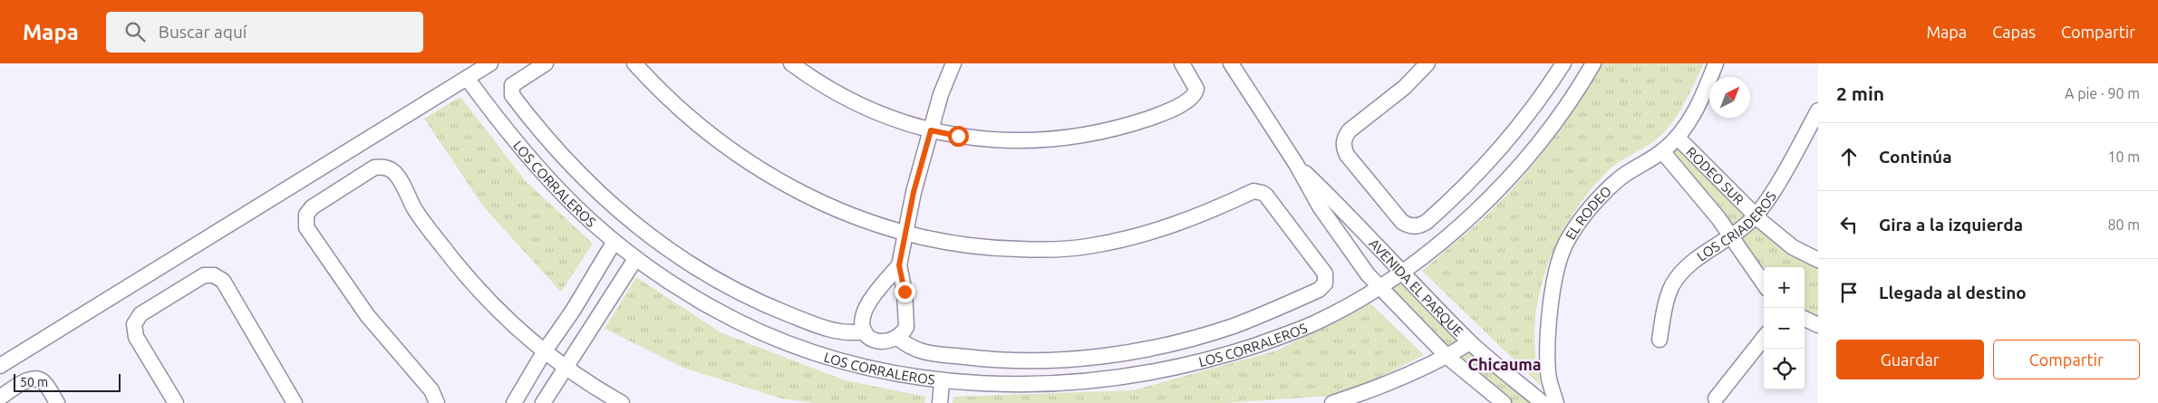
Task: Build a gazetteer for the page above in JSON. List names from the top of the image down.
{
  "streets": {
    "street": [
      "RODEO SUR",
      "LOS CORRALEROS",
      "EL RODEO",
      "LOS CRIADEROS",
      "AVENIDA EL PARQUE"
    ]
  },
  "crossings": [
    ["RODEO SUR", "EL RODEO"],
    ["RODEO SUR", "LOS CRIADEROS"],
    ["LOS CORRALEROS", "AVENIDA EL PARQUE"]
  ],
  "districts": ["Chicauma"],
  "scale_bar": "50 m",
  "north": "top right",
  "page": {
    "header": "Mapa",
    "search": "Buscar aquí",
    "nav": ["Mapa", "Capas", "Compartir"],
    "heading": ["2 min", "A pie · 90 m"],
    "list": [
      ["Continúa", "10 m"],
      ["Gira a la izquierda", "80 m"],
      "Llegada al destino"
    ],
    "map_buttons": ["+", "−"],
    "buttons": ["Guardar", "Compartir"],
    "scale": "50 m"
  }
}
